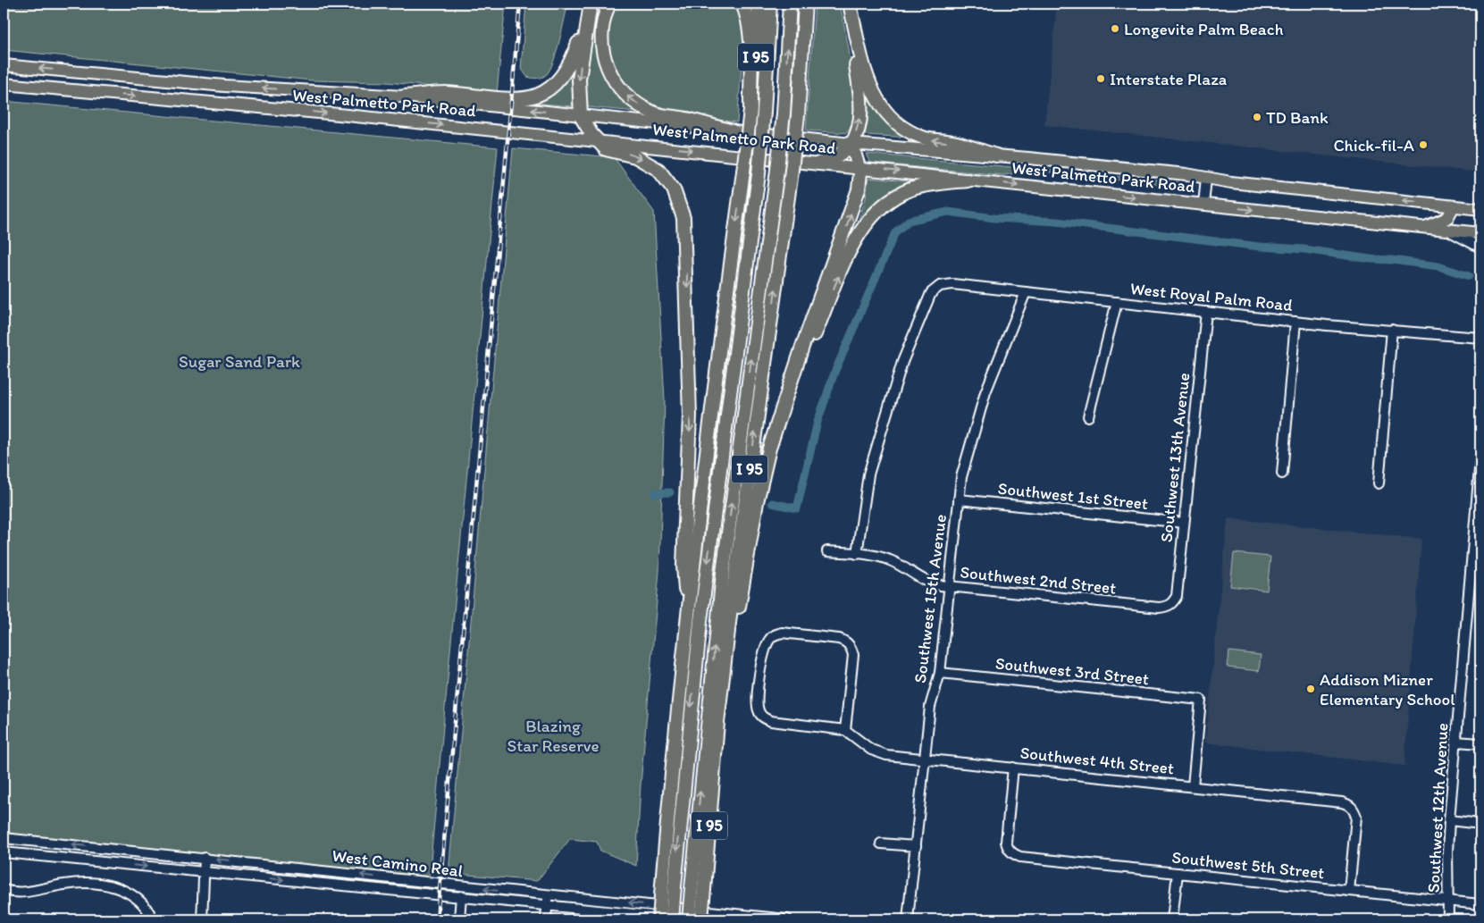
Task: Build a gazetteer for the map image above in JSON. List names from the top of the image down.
{
  "streets": {
    "highway": ["I 95"],
    "main road": ["West Palmetto Park Road"],
    "street": [
      "West Royal Palm Road",
      "Southwest 13th Avenue",
      "Southwest 1st Street",
      "Southwest 2nd Street",
      "Southwest 15th Avenue",
      "Southwest 3rd Street",
      "Southwest 4th Street",
      "Southwest 12th Avenue",
      "West Camino Real",
      "Southwest 5th Street"
    ]
  },
  "crossings": [
    ["West Royal Palm Road", "Southwest 13th Avenue"],
    ["West Royal Palm Road", "Southwest 2nd Street"],
    ["West Royal Palm Road", "Southwest 15th Avenue"],
    ["Southwest 13th Avenue", "Southwest 1st Street"],
    ["Southwest 13th Avenue", "Southwest 2nd Street"],
    ["Southwest 1st Street", "Southwest 15th Avenue"],
    ["Southwest 2nd Street", "Southwest 15th Avenue"],
    ["Southwest 15th Avenue", "Southwest 3rd Street"],
    ["Southwest 15th Avenue", "Southwest 4th Street"],
    ["Southwest 3rd Street", "Southwest 4th Street"],
    ["Southwest 4th Street", "Southwest 5th Street"],
    ["Southwest 12th Avenue", "Southwest 5th Street"]
  ],
  "parks": ["Sugar Sand Park", "Blazing Star Reserve"],
  "places": [
    "Longevite Palm Beach",
    "Interstate Plaza",
    "TD Bank",
    "Chick-fil-A",
    "Addison Mizner Elementary School"
  ]
}
